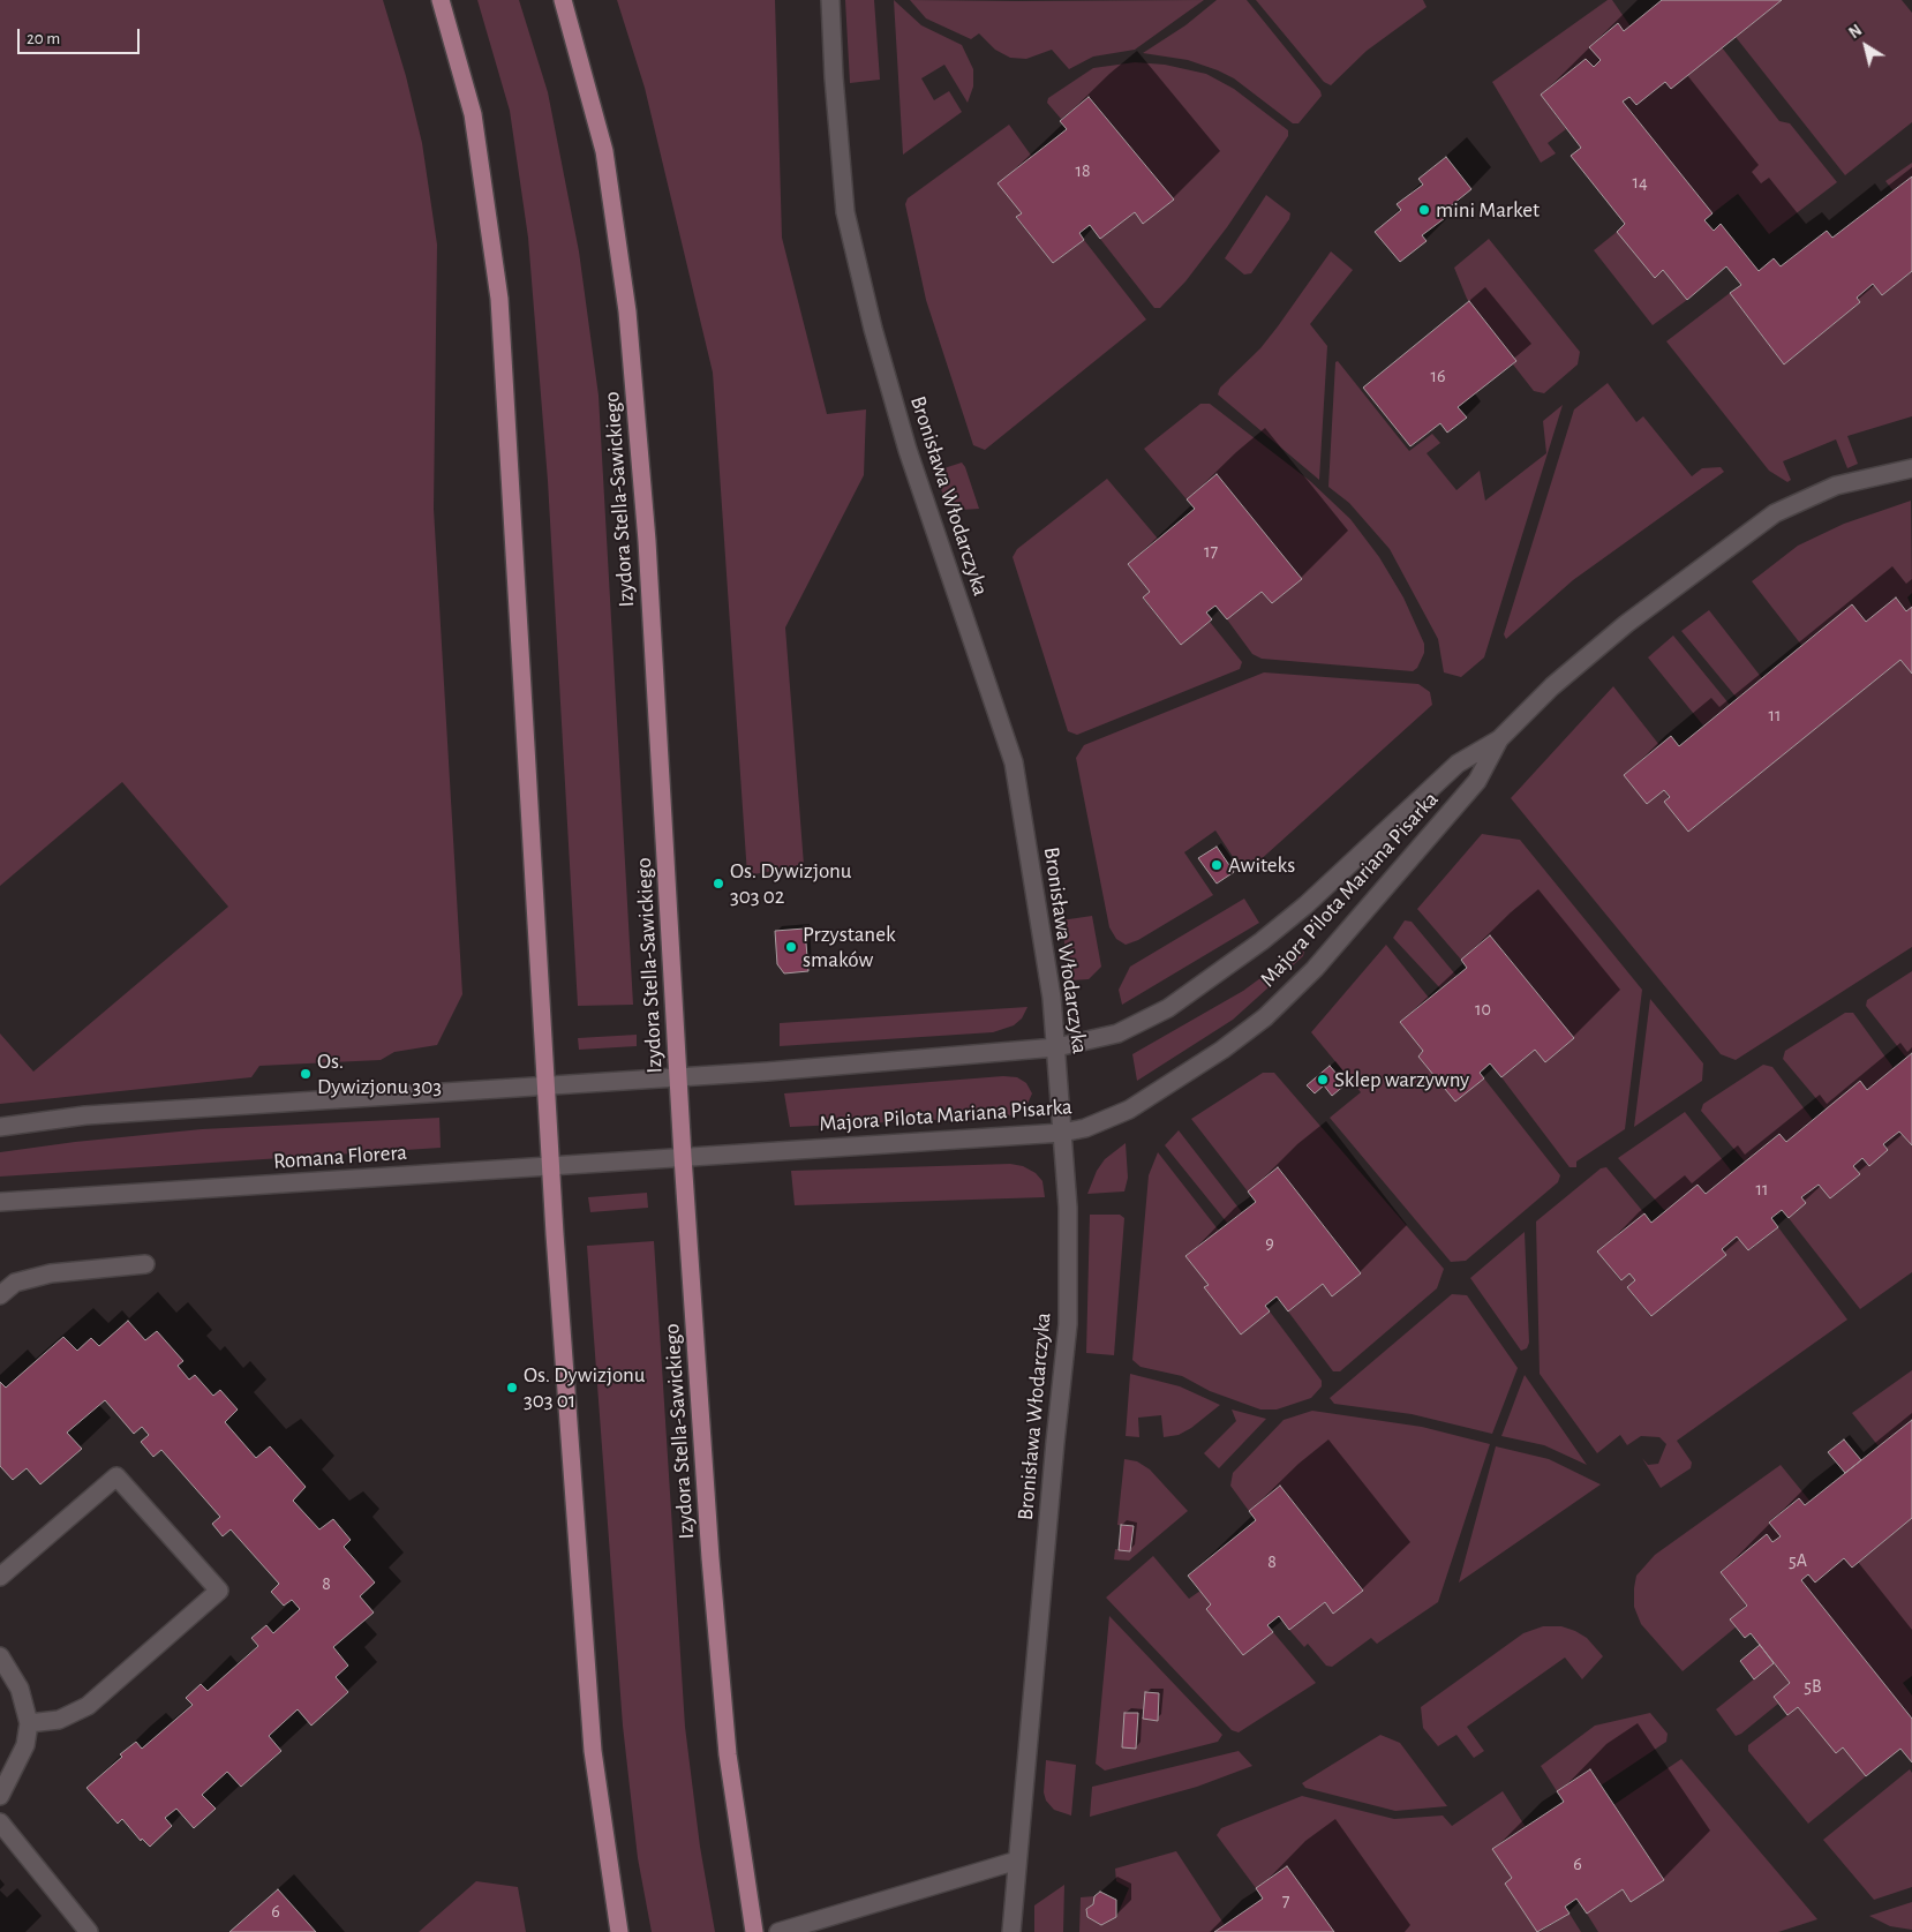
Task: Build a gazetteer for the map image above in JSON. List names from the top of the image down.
{
  "streets": {
    "main road": ["Izydora Stella-Sawickiego"],
    "street": ["Bronisława Włodarczyka", "Majora Pilota Mariana Pisarka", "Romana Florera"]
  },
  "crossings": [
    ["Bronisława Włodarczyka", "Majora Pilota Mariana Pisarka"],
    ["Izydora Stella-Sawickiego", "Majora Pilota Mariana Pisarka"],
    ["Izydora Stella-Sawickiego", "Romana Florera"],
    ["Majora Pilota Mariana Pisarka", "Romana Florera"]
  ],
  "places": [
    "mini Market",
    "Awiteks",
    "Os. Dywizjonu 303 02",
    "Przystanek smaków",
    "Os. Dywizjonu 303",
    "Sklep warzywny",
    "Os. Dywizjonu 303 01"
  ],
  "house_numbers": [
    "18",
    "14",
    "16",
    "17",
    "11",
    "10",
    "11",
    "9",
    "5A",
    "8",
    "8",
    "5B",
    "6",
    "7",
    "6"
  ],
  "scale_bar": "20 m",
  "north": "top left"
}
